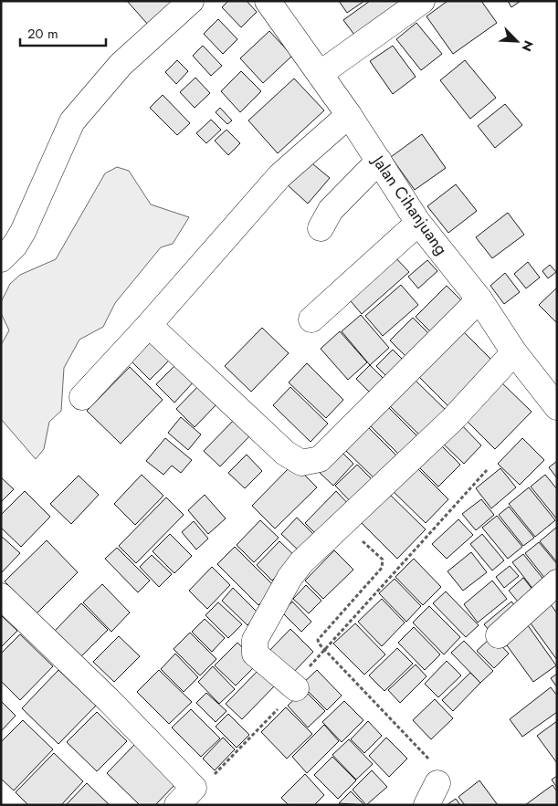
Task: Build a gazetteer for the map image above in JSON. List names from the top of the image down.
{
  "streets": {
    "street": ["Jalan Cihanjuang"]
  },
  "scale_bar": "20 m",
  "north": "bottom right"
}
